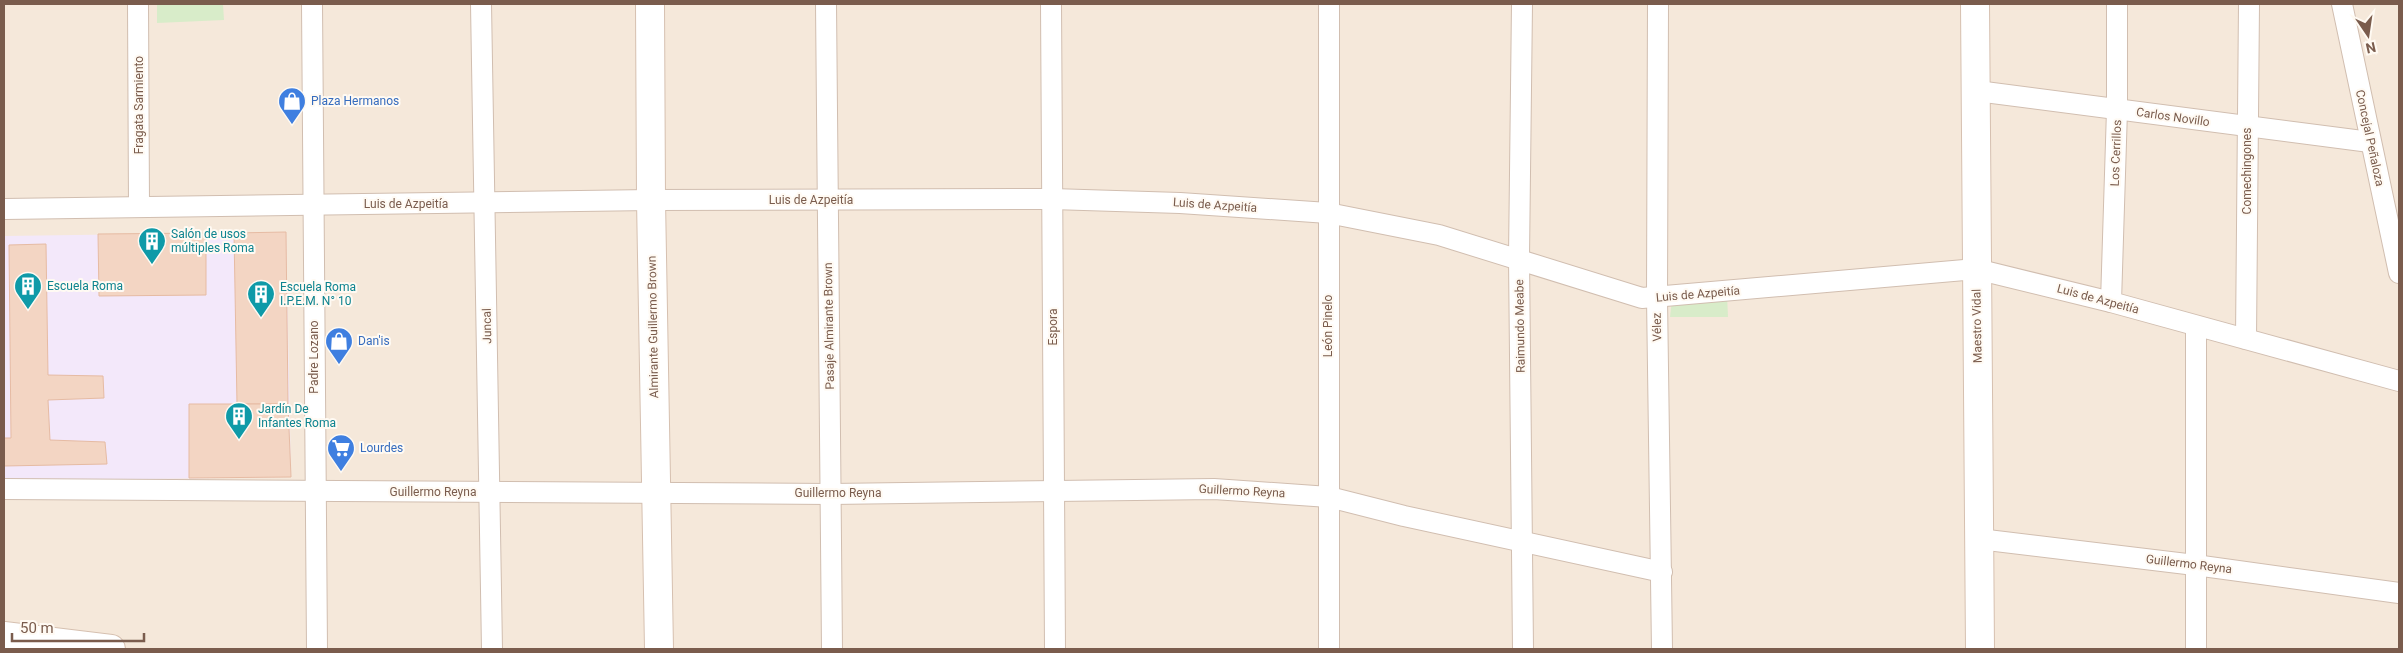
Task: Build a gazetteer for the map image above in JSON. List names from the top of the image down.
{
  "streets": {
    "main road": ["Maestro Vidal", "Almirante Guillermo Brown"],
    "street": [
      "Fragata Sarmiento",
      "Carlos Novillo",
      "Concejal Peñaloza",
      "Los Cerrillos",
      "Comechingones",
      "Luis de Azpeitía",
      "Juncal",
      "Pasaje Almirante Brown",
      "León Pinelo",
      "Raimundo Meabe",
      "Espora",
      "Vélez",
      "Padre Lozano",
      "Guillermo Reyna"
    ]
  },
  "crossings": [
    ["Fragata Sarmiento", "Luis de Azpeitía"],
    ["Carlos Novillo", "Concejal Peñaloza"],
    ["Carlos Novillo", "Los Cerrillos"],
    ["Carlos Novillo", "Comechingones"],
    ["Carlos Novillo", "Maestro Vidal"],
    ["Los Cerrillos", "Luis de Azpeitía"],
    ["Comechingones", "Luis de Azpeitía"],
    ["Luis de Azpeitía", "Juncal"],
    ["Luis de Azpeitía", "Pasaje Almirante Brown"],
    ["Luis de Azpeitía", "León Pinelo"],
    ["Luis de Azpeitía", "Raimundo Meabe"],
    ["Luis de Azpeitía", "Maestro Vidal"],
    ["Luis de Azpeitía", "Almirante Guillermo Brown"],
    ["Luis de Azpeitía", "Espora"],
    ["Luis de Azpeitía", "Vélez"],
    ["Luis de Azpeitía", "Padre Lozano"],
    ["Juncal", "Guillermo Reyna"],
    ["Pasaje Almirante Brown", "Guillermo Reyna"],
    ["León Pinelo", "Guillermo Reyna"],
    ["Raimundo Meabe", "Guillermo Reyna"],
    ["Maestro Vidal", "Guillermo Reyna"],
    ["Almirante Guillermo Brown", "Guillermo Reyna"],
    ["Espora", "Guillermo Reyna"],
    ["Vélez", "Guillermo Reyna"],
    ["Padre Lozano", "Guillermo Reyna"]
  ],
  "places": {
    "shop": ["Plaza Hermanos", "Dan'is"],
    "building": [
      "Salón de usos múltiples Roma",
      "Escuela Roma",
      "Escuela Roma I.P.E.M. N° 10",
      "Jardín De Infantes Roma"
    ],
    "supermarket": ["Lourdes"]
  },
  "scale_bar": "50 m",
  "north": "bottom"
}
